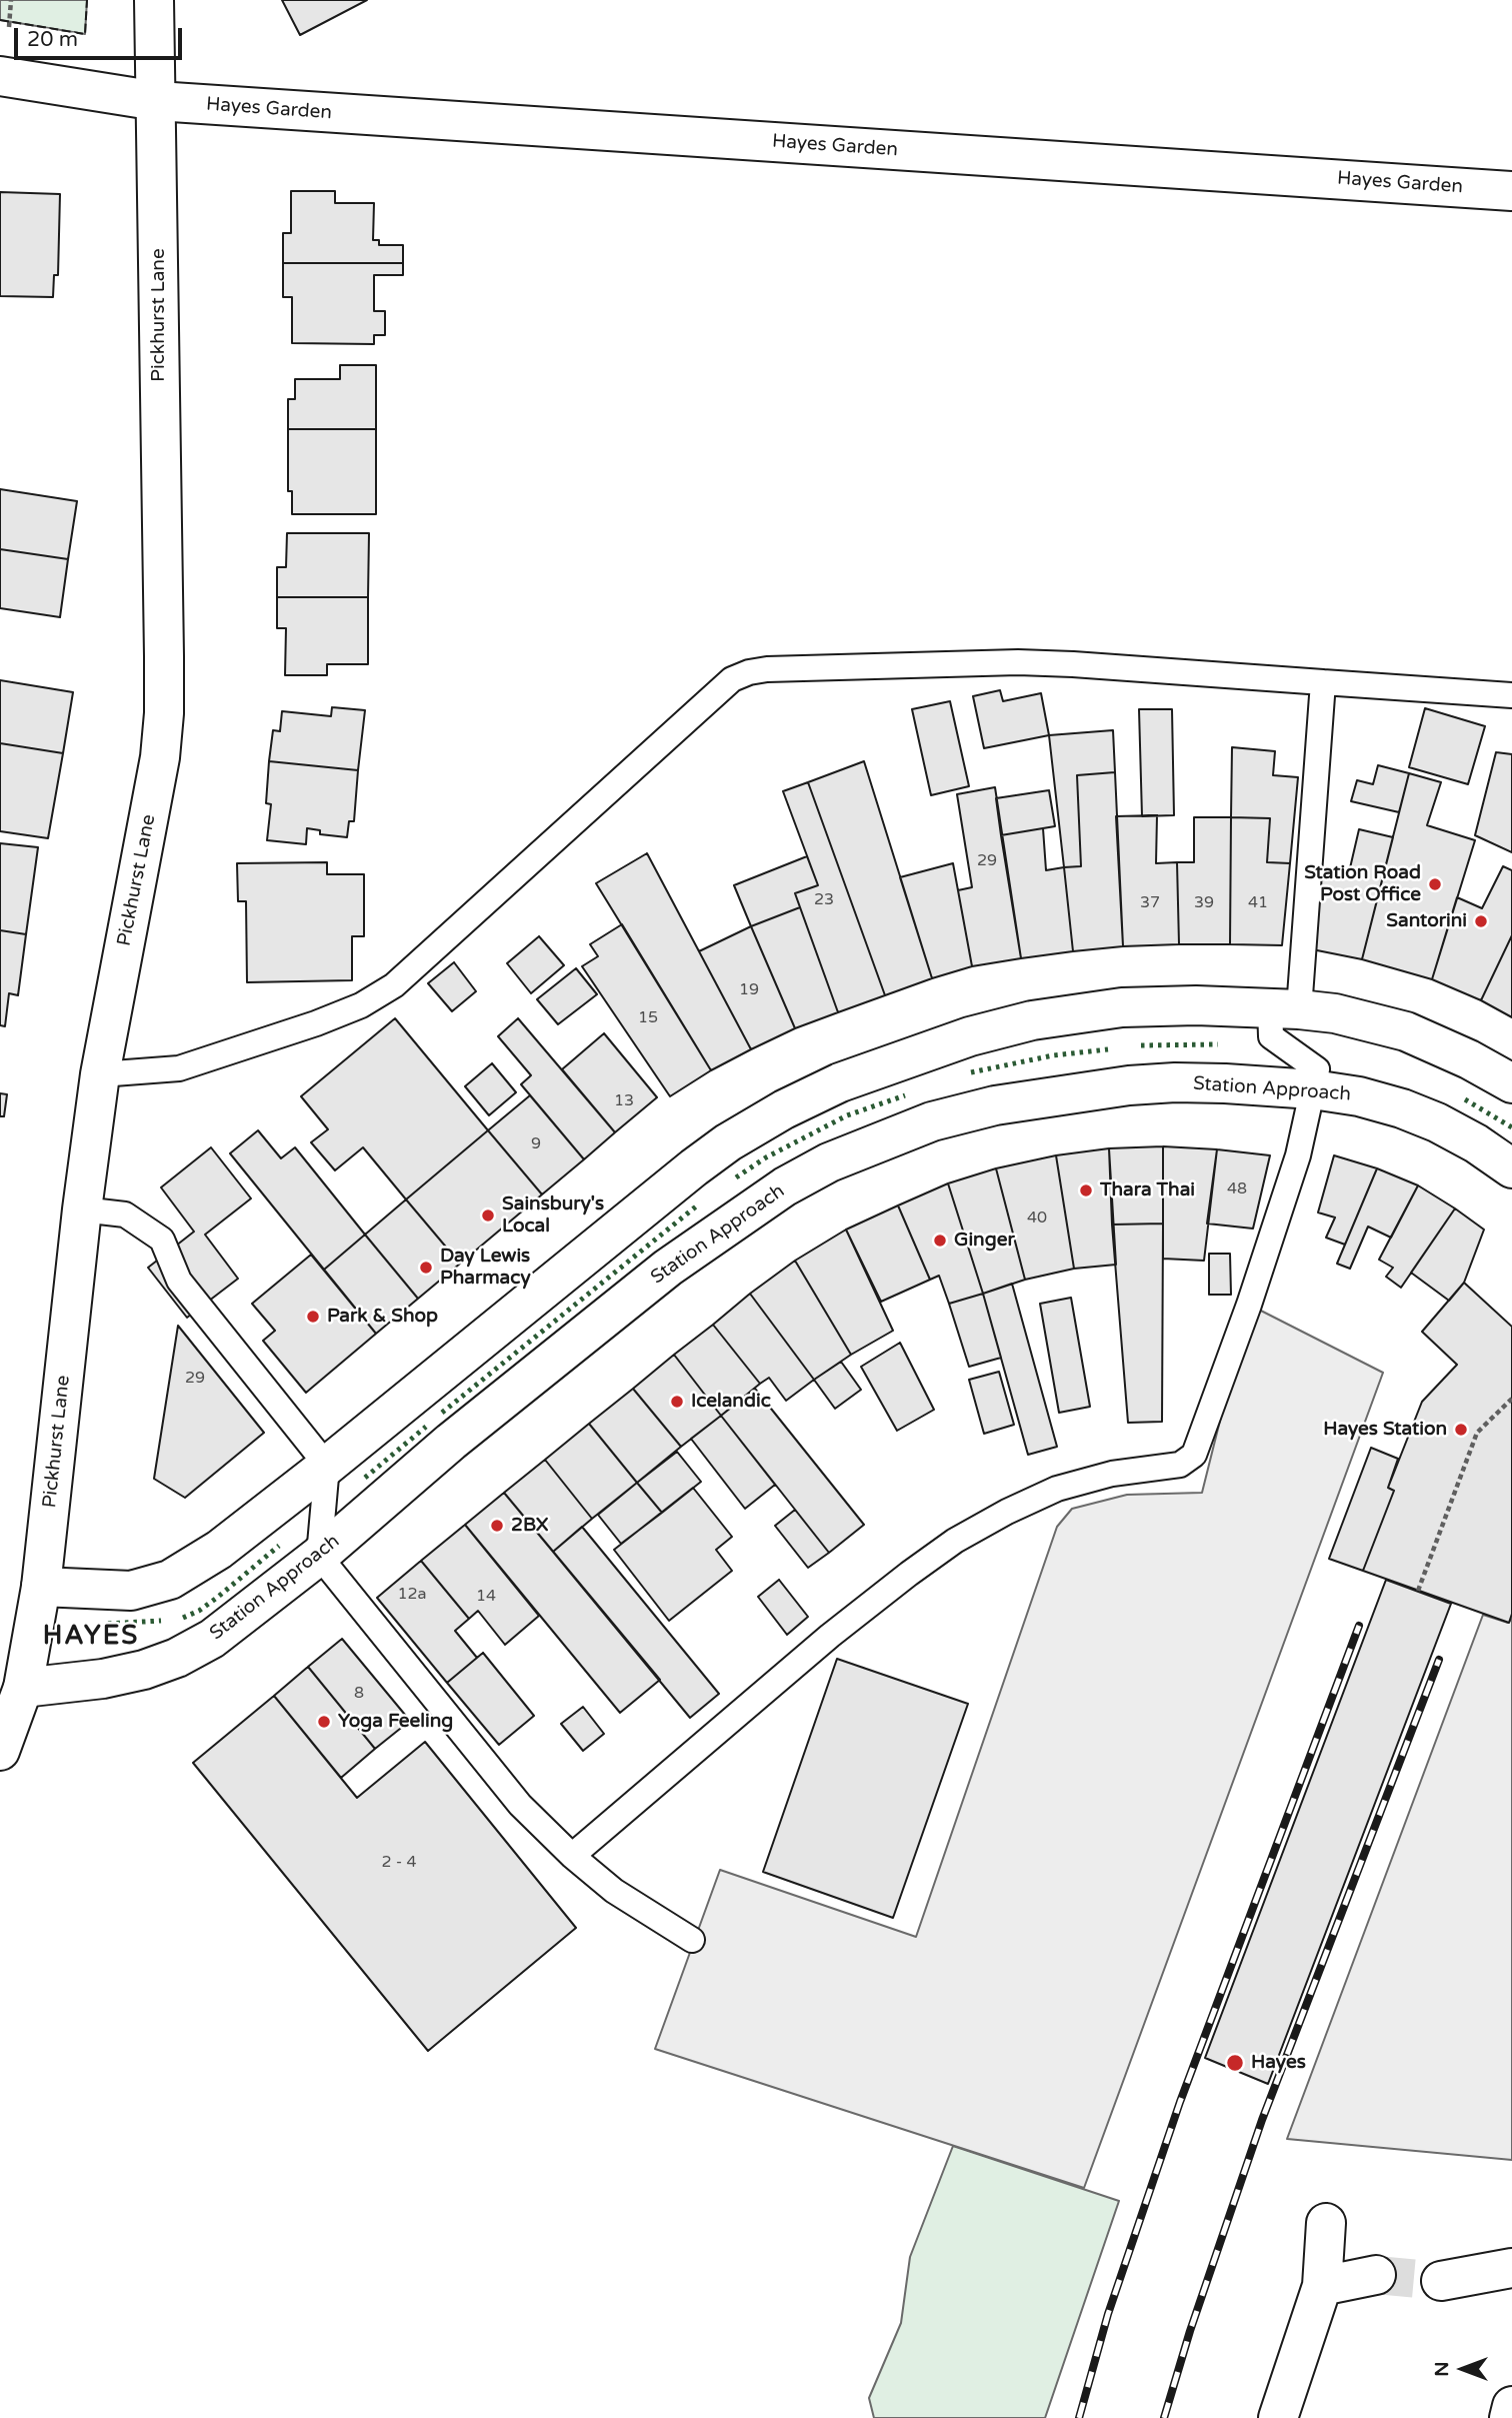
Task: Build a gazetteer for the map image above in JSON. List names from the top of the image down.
{
  "streets": {
    "street": ["Hayes Garden", "Pickhurst Lane", "Station Approach"]
  },
  "crossings": [
    ["Hayes Garden", "Pickhurst Lane"],
    ["Pickhurst Lane", "Station Approach"]
  ],
  "districts": ["HAYES"],
  "places": [
    "Station Road Post Office",
    "Santorini",
    "Thara Thai",
    "Sainsbury's Local",
    "Ginger",
    "Day Lewis Pharmacy",
    "Park & Shop",
    "Icelandic",
    "Hayes Station",
    "2BX",
    "Yoga Feeling",
    "Hayes"
  ],
  "house_numbers": [
    "29",
    "23",
    "37",
    "39",
    "41",
    "19",
    "15",
    "13",
    "9",
    "48",
    "40",
    "29",
    "12a",
    "14",
    "8",
    "2 - 4"
  ],
  "scale_bar": "20 m",
  "north": "left"
}
